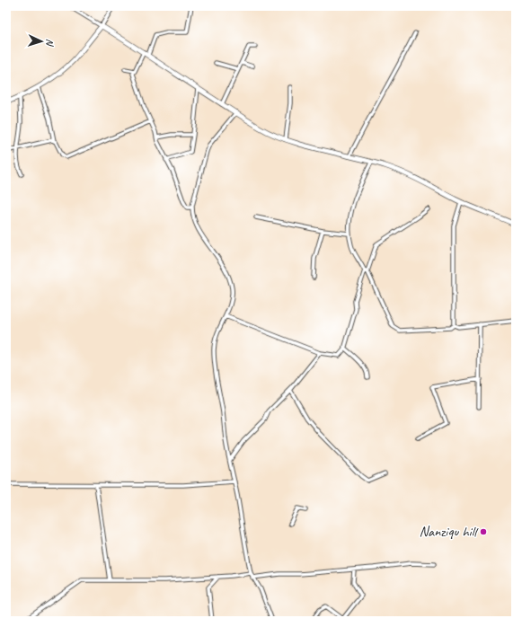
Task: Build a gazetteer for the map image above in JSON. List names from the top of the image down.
{
  "places": ["Nanziqu hill"],
  "north": "right"
}
